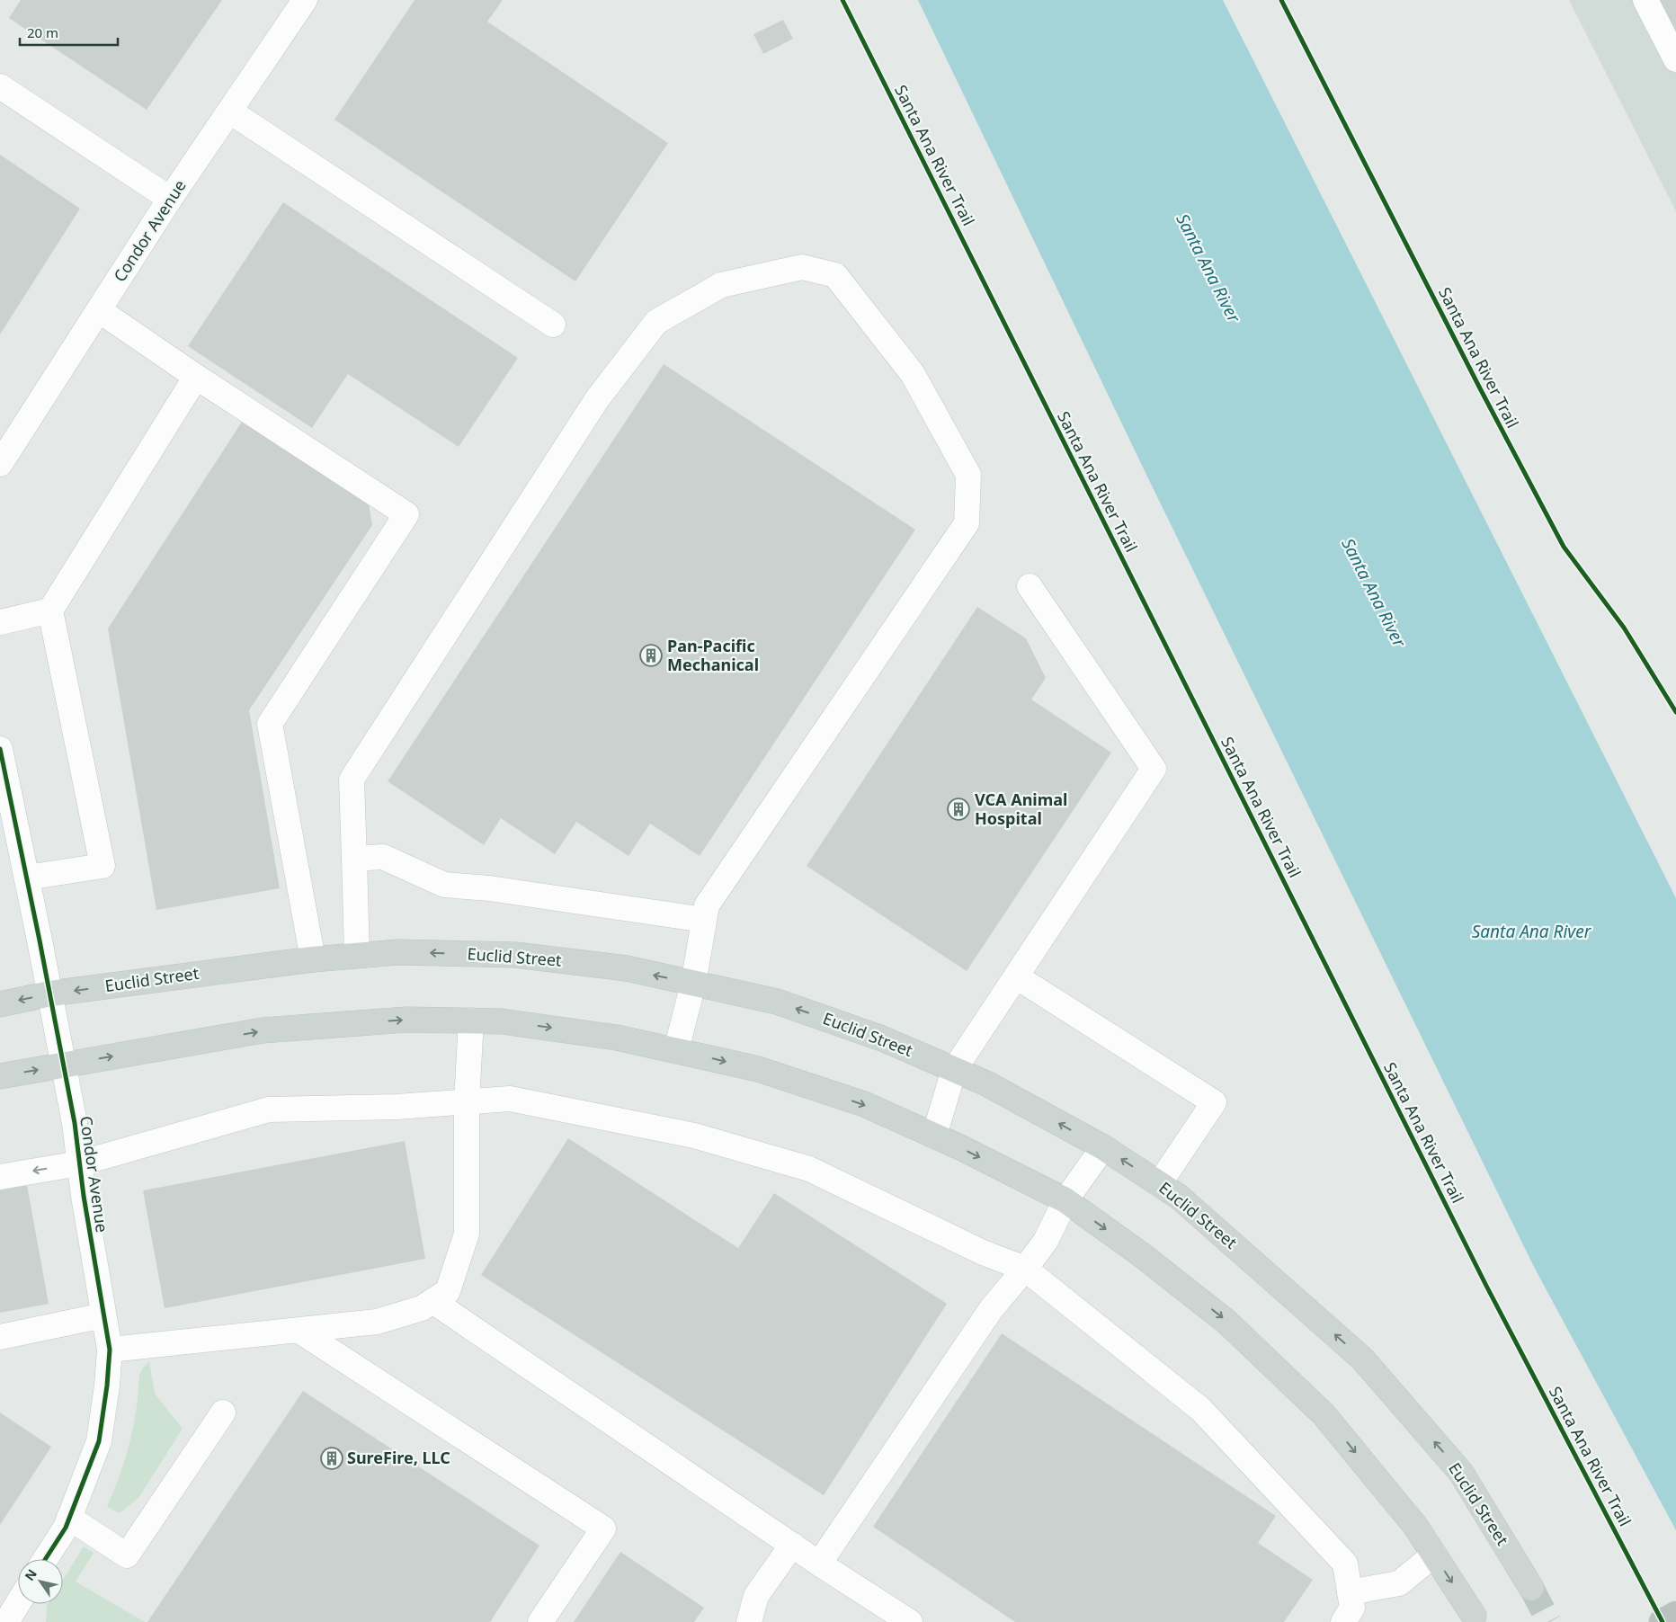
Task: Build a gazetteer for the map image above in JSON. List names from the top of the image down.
{
  "streets": {
    "main road": ["Euclid Street"],
    "street": ["Condor Avenue"],
    "cycle path": ["Santa Ana River Trail"]
  },
  "crossings": [
    ["Condor Avenue", "Euclid Street"]
  ],
  "water": ["Santa Ana River"],
  "places": {
    "building": ["Pan-Pacific Mechanical", "VCA Animal Hospital", "SureFire, LLC"]
  },
  "scale_bar": "20 m",
  "north": "top left"
}
